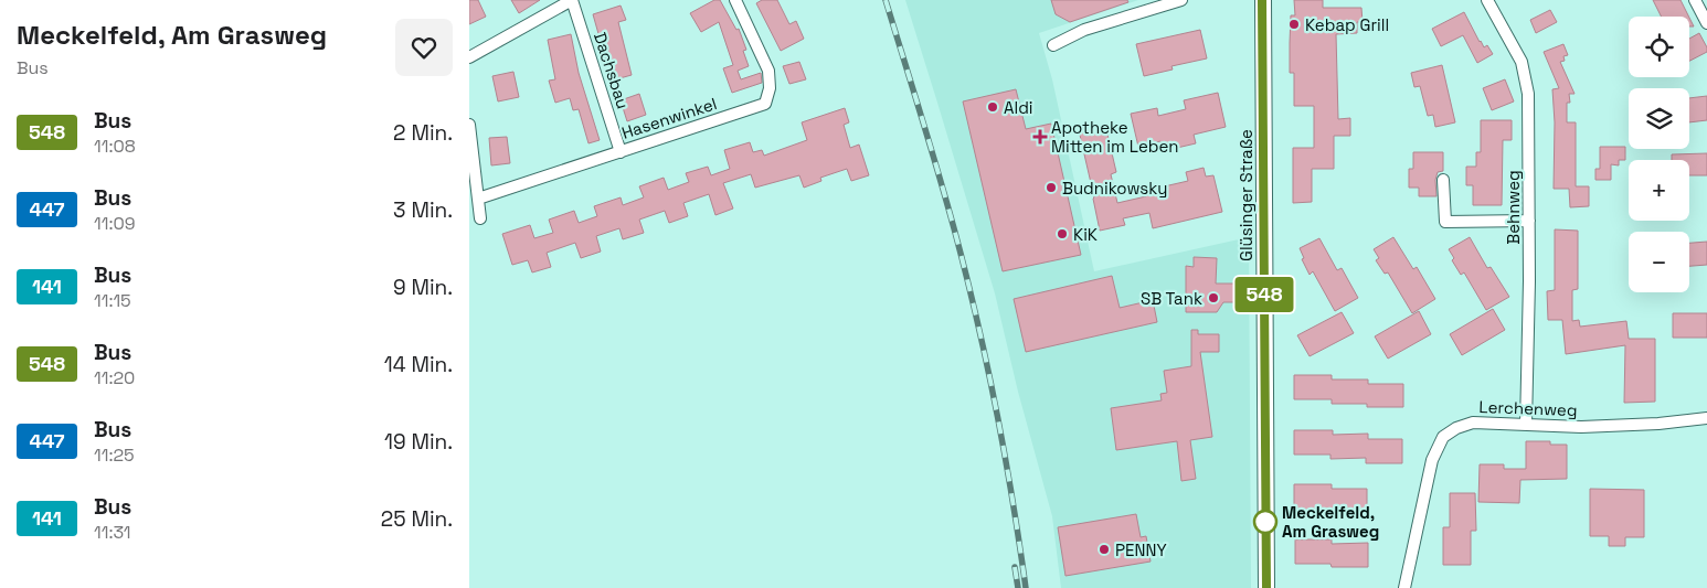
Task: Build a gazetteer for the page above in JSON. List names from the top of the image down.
{
  "streets": {
    "main road": ["Glüsinger Straße"],
    "street": [
      "Dachsbau",
      "Hasenwinkel",
      "Behnweg",
      "Lerchenweg"
    ]
  },
  "crossings": [
    ["Dachsbau", "Hasenwinkel"],
    ["Behnweg", "Lerchenweg"]
  ],
  "places": {
    "other": [
      "Kebap Grill",
      "Aldi",
      "Budnikowsky",
      "KiK",
      "SB Tank",
      "Meckelfeld, Am Grasweg",
      "PENNY"
    ],
    "health": ["Apotheke Mitten im Leben"]
  },
  "lines": ["bus line 548"],
  "page": {
    "heading": ["Meckelfeld, Am Grasweg", "Bus"],
    "on_map": "548",
    "map_buttons": ["+", "−"],
    "list": [
      {
        "mark": "548",
        "name": "Bus",
        "note": "11:08",
        "value": "2 Min."
      },
      {
        "mark": "447",
        "name": "Bus",
        "note": "11:09",
        "value": "3 Min."
      },
      {
        "mark": "141",
        "name": "Bus",
        "note": "11:15",
        "value": "9 Min."
      },
      {
        "mark": "548",
        "name": "Bus",
        "note": "11:20",
        "value": "14 Min."
      },
      {
        "mark": "447",
        "name": "Bus",
        "note": "11:25",
        "value": "19 Min."
      },
      {
        "mark": "141",
        "name": "Bus",
        "note": "11:31",
        "value": "25 Min."
      }
    ]
  }
}
